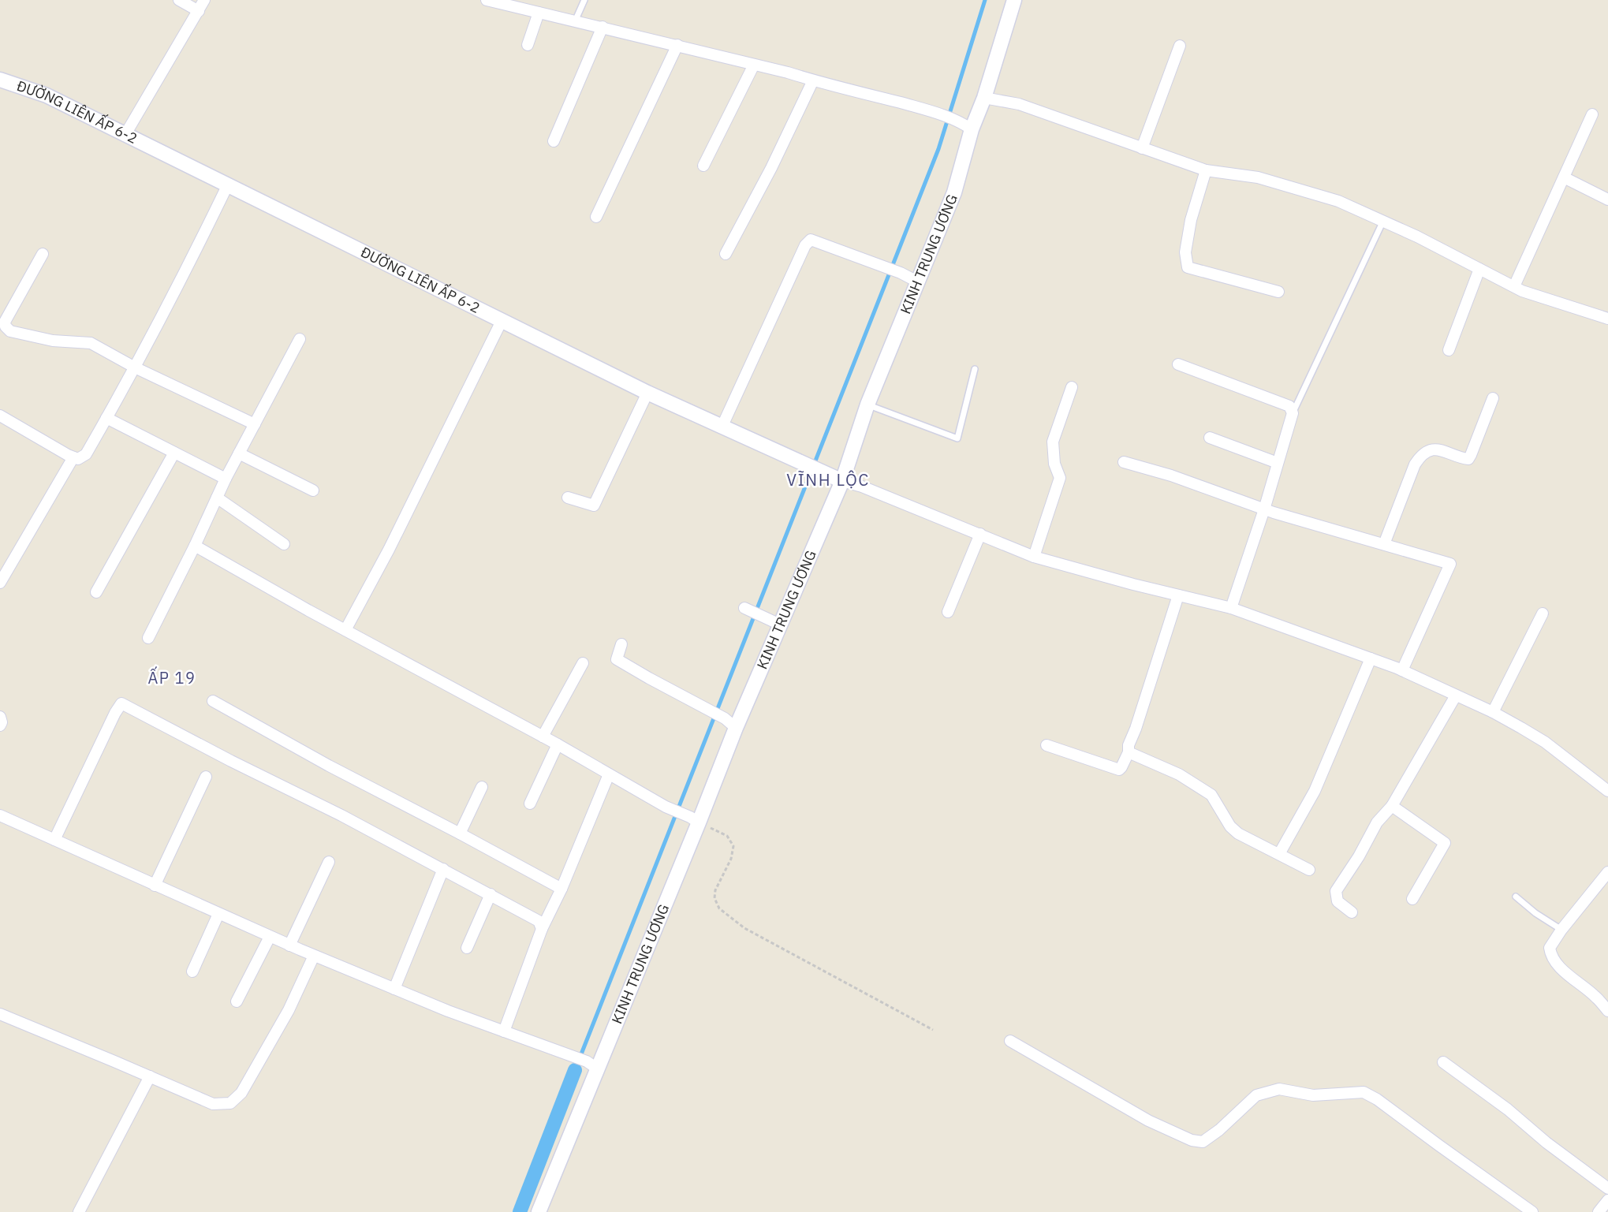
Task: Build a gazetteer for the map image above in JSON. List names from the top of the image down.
{
  "streets": {
    "street": ["ĐƯỜNG LIÊN ẤP 6-2", "KINH TRUNG ƯƠNG"]
  },
  "crossings": [
    ["ĐƯỜNG LIÊN ẤP 6-2", "KINH TRUNG ƯƠNG"]
  ],
  "districts": ["VĨNH LỘC", "ẤP 19"]
}
